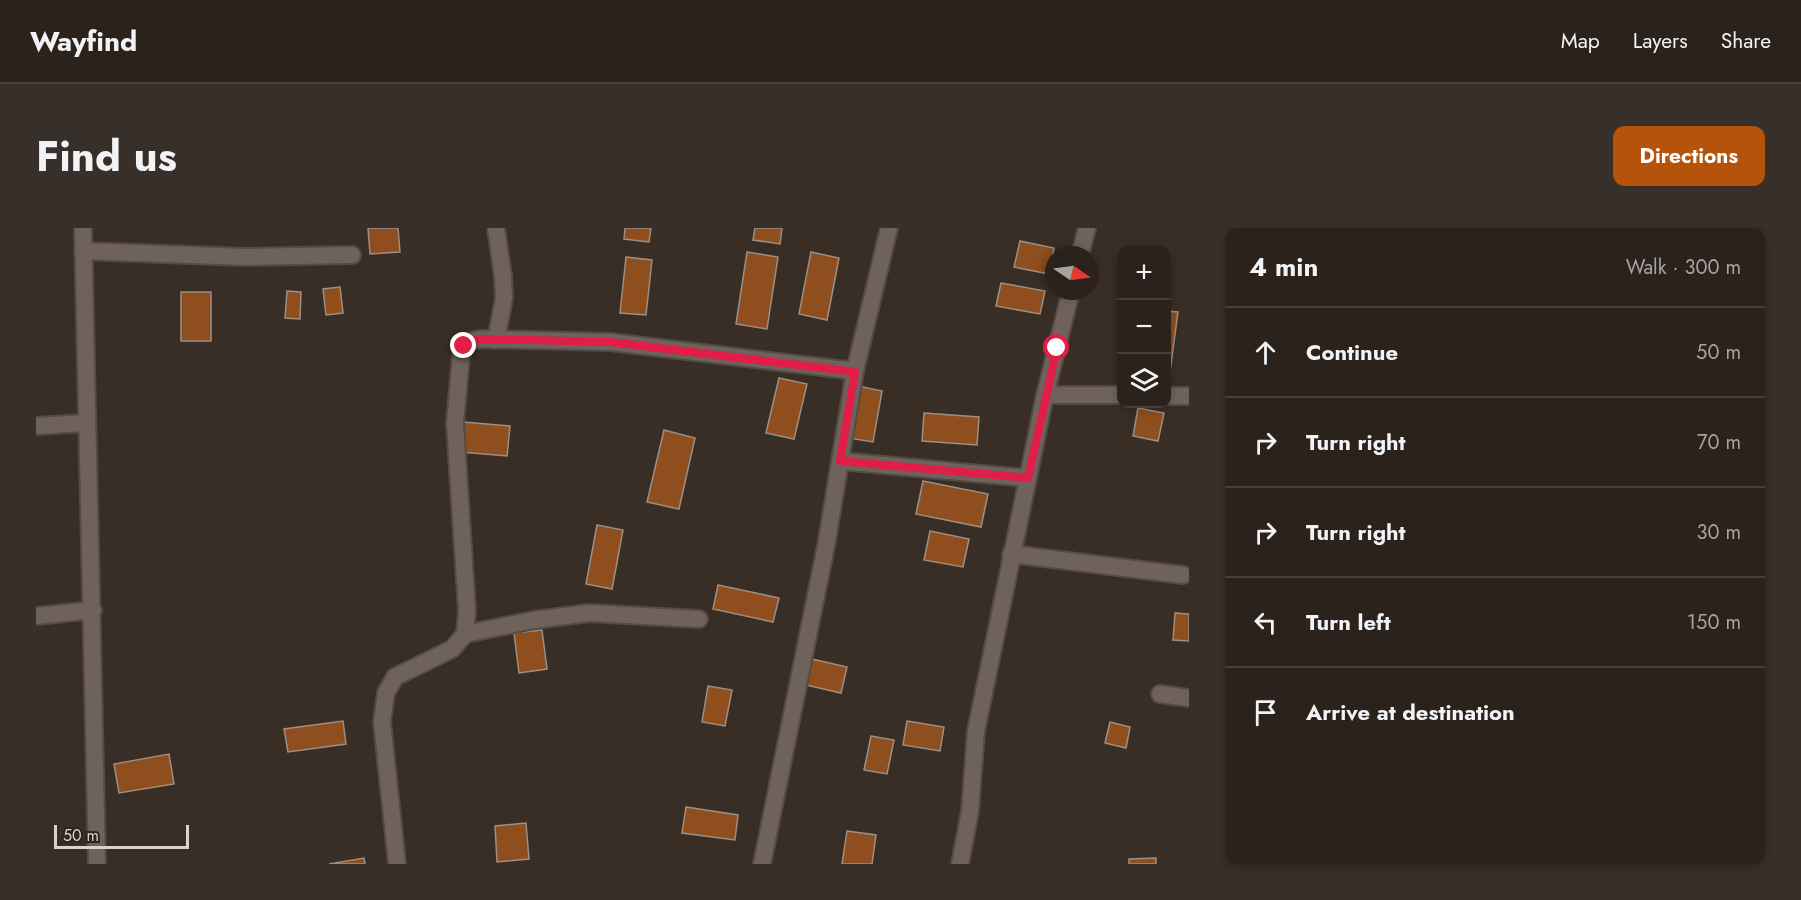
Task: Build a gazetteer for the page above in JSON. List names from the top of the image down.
{
  "scale_bar": "50 m",
  "north": "right",
  "page": {
    "header": "Wayfind",
    "nav": ["Map", "Layers", "Share"],
    "title": "Find us",
    "buttons": "Directions",
    "heading": ["4 min", "Walk · 300 m"],
    "map_buttons": ["+", "−"],
    "list": [
      ["Continue", "50 m"],
      ["Turn right", "70 m"],
      ["Turn right", "30 m"],
      ["Turn left", "150 m"],
      "Arrive at destination"
    ],
    "scale": "50 m"
  }
}
